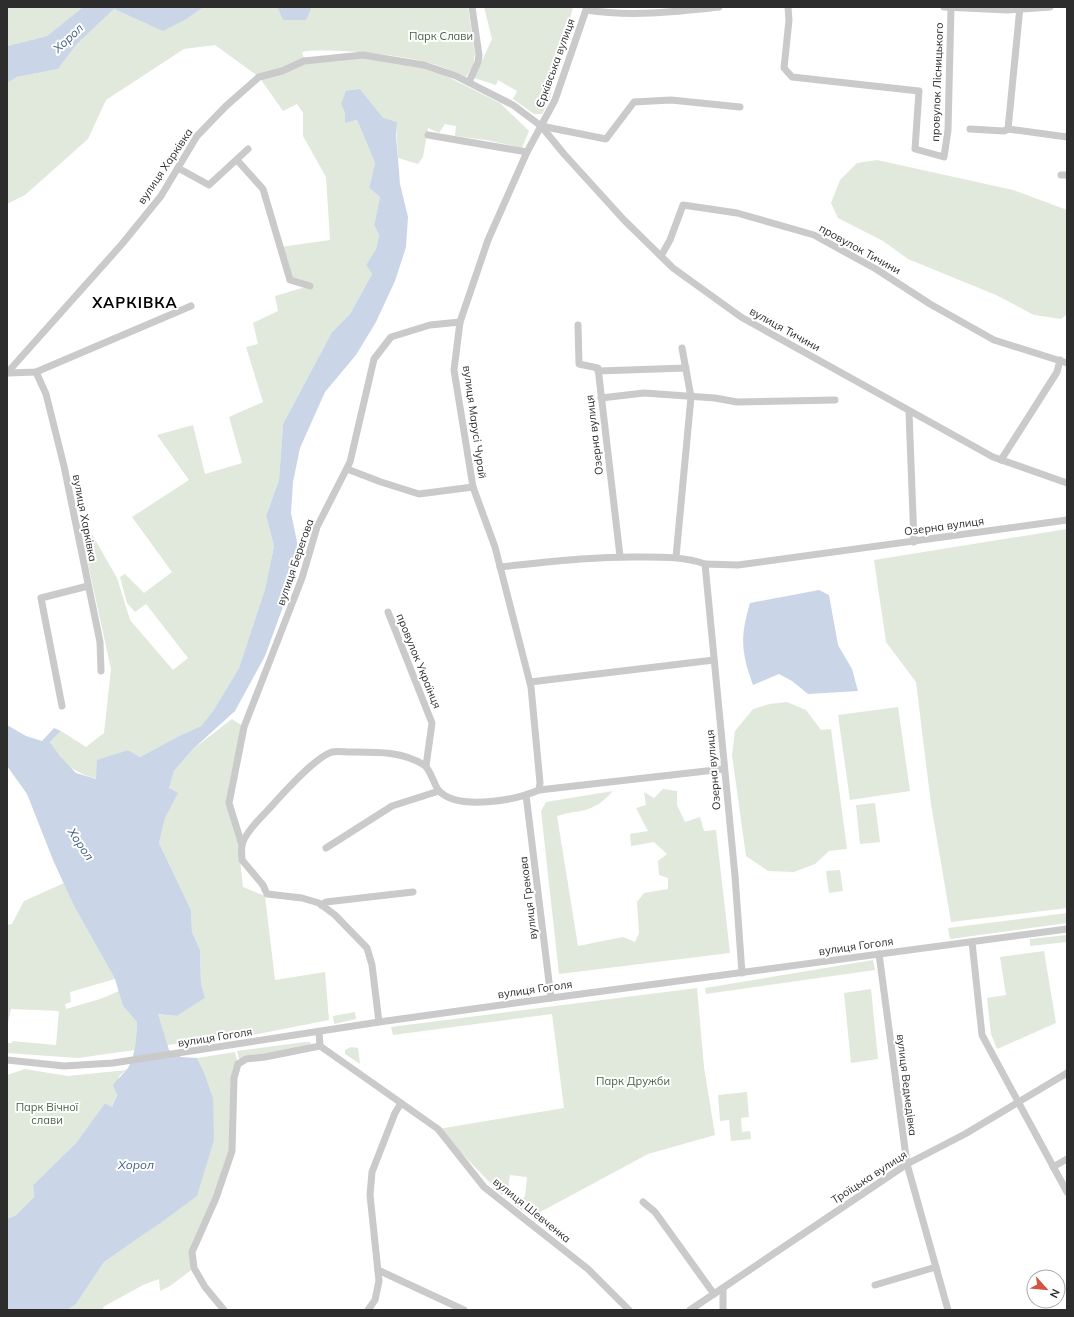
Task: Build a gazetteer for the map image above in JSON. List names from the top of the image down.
{
  "streets": {
    "street": [
      "Єрківська вулиця",
      "провулок Лісницького",
      "вулиця Харківка",
      "провулок Тичини",
      "вулиця Тичини",
      "вулиця Марусі Чурай",
      "Озерна вулиця",
      "вулиця Берегова",
      "провулок Українця",
      "вулиця Грекова",
      "вулиця Гоголя",
      "вулиця Ведмедівка",
      "Троїцька вулиця",
      "вулиця Шевченка"
    ]
  },
  "crossings": [
    ["Єрківська вулиця", "вулиця Харківка"],
    ["Єрківська вулиця", "вулиця Тичини"],
    ["Єрківська вулиця", "вулиця Марусі Чурай"],
    ["вулиця Харківка", "вулиця Тичини"],
    ["вулиця Харківка", "вулиця Марусі Чурай"],
    ["провулок Тичини", "вулиця Тичини"],
    ["вулиця Тичини", "вулиця Марусі Чурай"],
    ["вулиця Марусі Чурай", "Озерна вулиця"],
    ["вулиця Марусі Чурай", "вулиця Берегова"],
    ["Озерна вулиця", "вулиця Гоголя"],
    ["вулиця Берегова", "вулиця Гоголя"],
    ["вулиця Грекова", "вулиця Гоголя"],
    ["вулиця Гоголя", "вулиця Ведмедівка"],
    ["вулиця Ведмедівка", "Троїцька вулиця"]
  ],
  "districts": ["ХАРКІВКА"],
  "water": ["Хорол"],
  "parks": ["Парк Слави", "Парк Дружби", "Парк Вічної слави"],
  "north": "bottom right"
}
